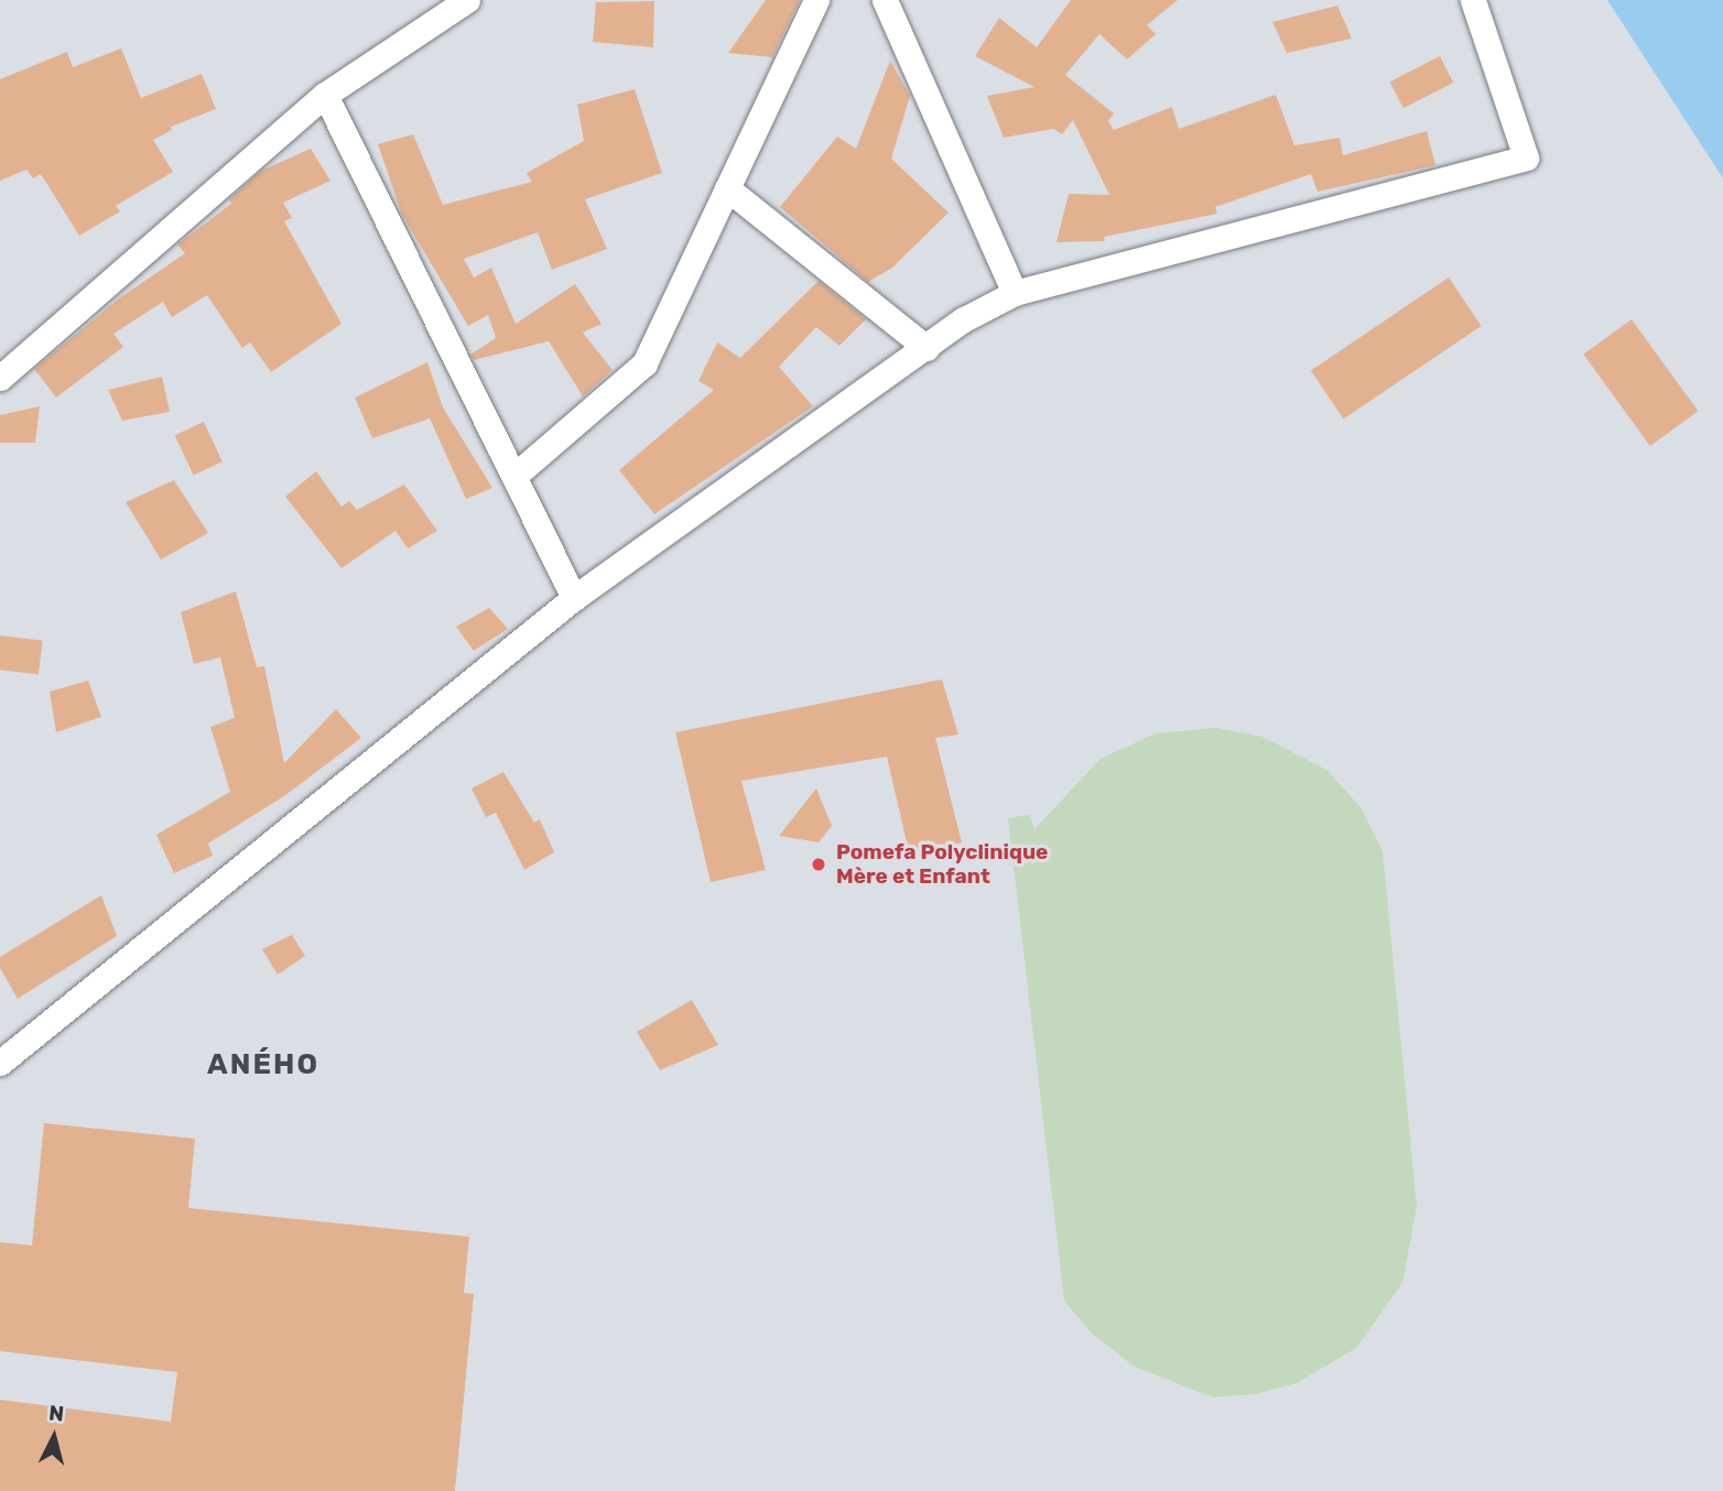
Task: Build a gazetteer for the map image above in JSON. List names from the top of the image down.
{
  "districts": ["ANÉHO"],
  "places": ["Pomefa Polyclinique Mère et Enfant"],
  "north": "top"
}
